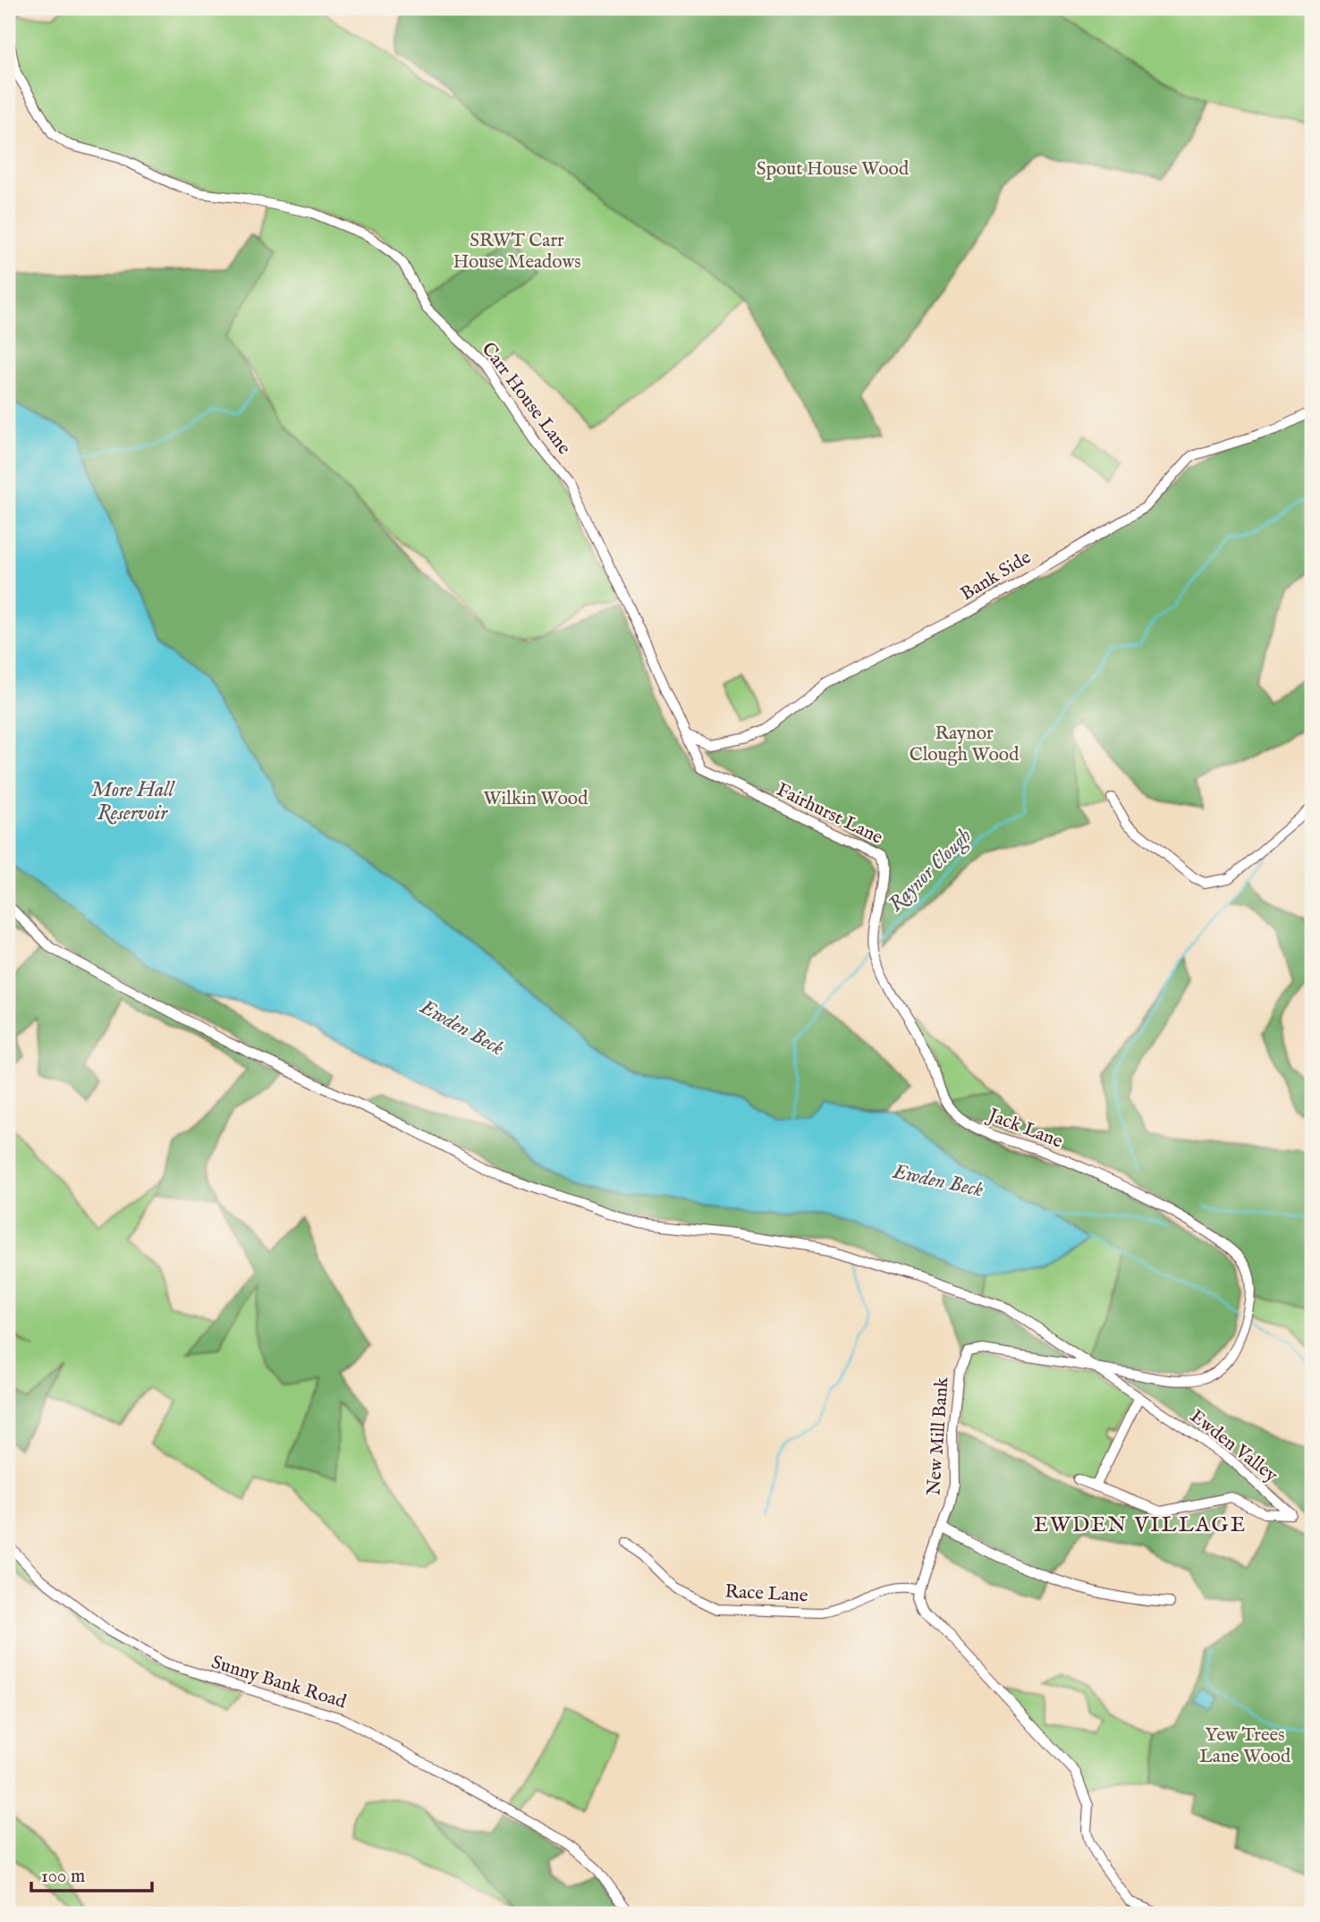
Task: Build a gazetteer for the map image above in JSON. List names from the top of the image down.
{
  "streets": {
    "street": [
      "Carr House Lane",
      "Bank Side",
      "Fairhurst Lane",
      "Jack Lane",
      "New Mill Bank",
      "Ewden Valley",
      "Race Lane",
      "Sunny Bank Road"
    ]
  },
  "crossings": [
    ["Carr House Lane", "Bank Side"],
    ["Carr House Lane", "Fairhurst Lane"],
    ["Bank Side", "Fairhurst Lane"],
    ["Fairhurst Lane", "Jack Lane"],
    ["Jack Lane", "New Mill Bank"],
    ["New Mill Bank", "Ewden Valley"],
    ["New Mill Bank", "Race Lane"]
  ],
  "districts": ["EWDEN VILLAGE"],
  "water": ["More Hall Reservoir", "Raynor Clough", "Ewden Beck"],
  "parks": [
    "Spout House Wood",
    "SRWT Carr House Meadows",
    "Raynor Clough Wood",
    "Wilkin Wood",
    "Yew Trees Lane Wood"
  ],
  "scale_bar": "100 m"
}
